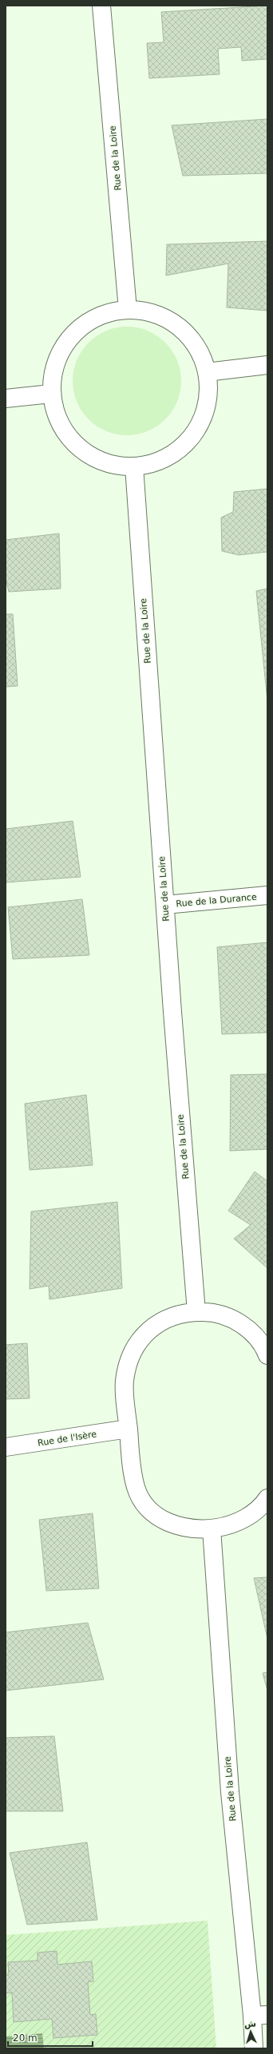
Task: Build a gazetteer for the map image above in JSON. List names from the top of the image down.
{
  "streets": {
    "street": ["Rue de la Loire", "Rue de la Durance", "Rue de l'Isère"]
  },
  "crossings": [
    ["Rue de la Loire", "Rue de la Durance"]
  ],
  "scale_bar": "20 m",
  "north": "top"
}
